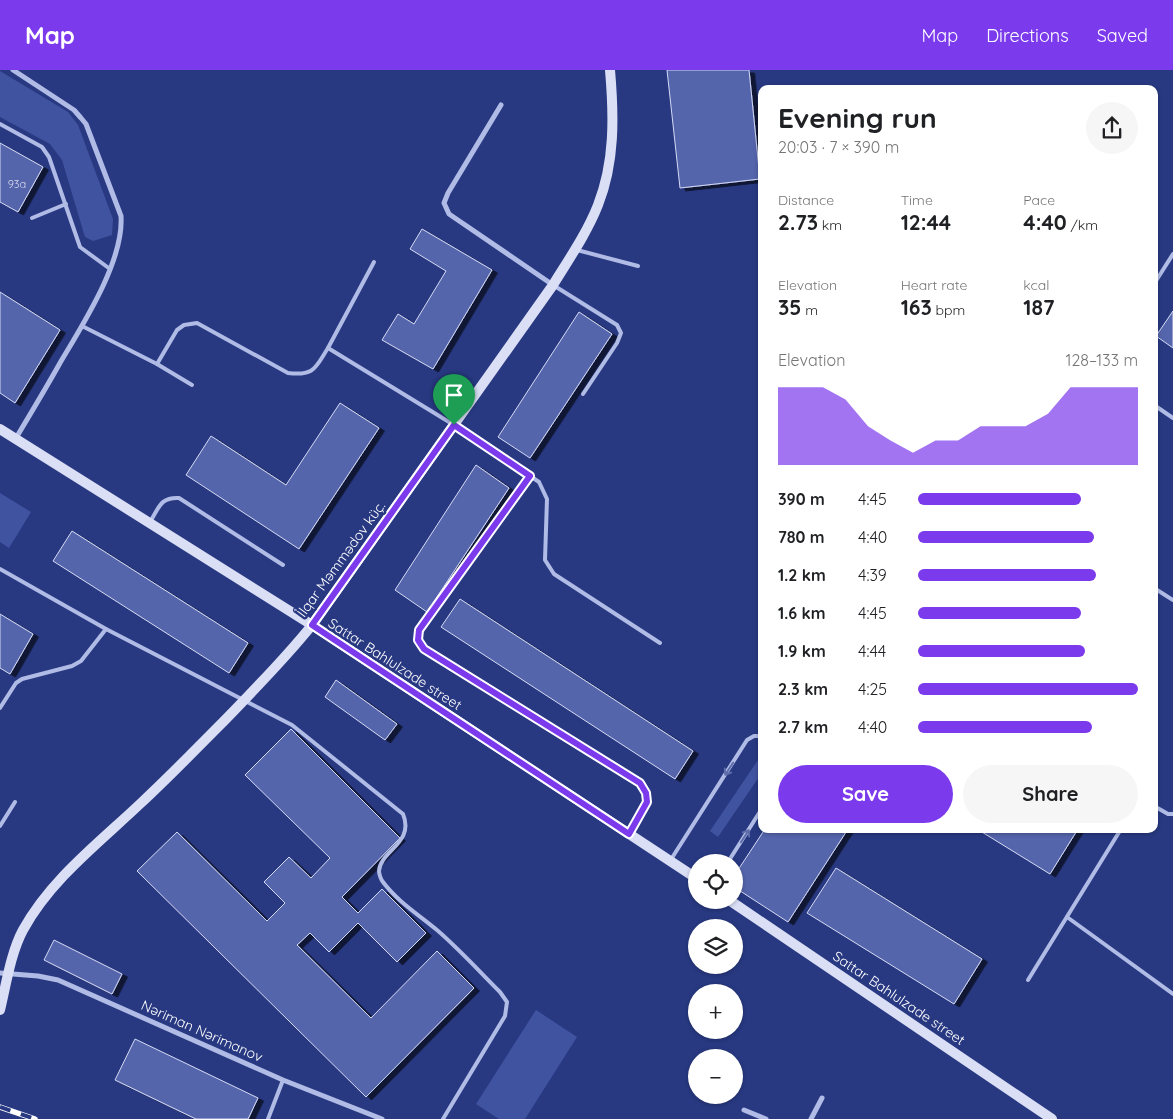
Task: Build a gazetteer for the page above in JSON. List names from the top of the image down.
{
  "streets": {
    "main road": ["İlqar Məmmədov küç.", "Sattar Bahlulzade street"],
    "street": ["Nəriman Nərimanov"]
  },
  "crossings": [
    ["İlqar Məmmədov küç.", "Sattar Bahlulzade street"],
    ["İlqar Məmmədov küç.", "Nəriman Nərimanov"]
  ],
  "house_numbers": ["93a"],
  "page": {
    "header": "Map",
    "nav": ["Map", "Directions", "Saved"],
    "heading": ["Evening run", "20:03 · 7 × 390 m"],
    "stats": [
      ["Distance", "2.73 km"],
      ["Time", "12:44"],
      ["Pace", "4:40 /km"],
      ["Elevation", "35 m"],
      ["Heart rate", "163 bpm"],
      ["kcal", "187"]
    ],
    "chart": ["Elevation", "128–133 m"],
    "list": [
      {
        "name": "390 m",
        "note": "4:45"
      },
      {
        "name": "780 m",
        "note": "4:40"
      },
      {
        "name": "1.2 km",
        "note": "4:39"
      },
      {
        "name": "1.6 km",
        "note": "4:45"
      },
      {
        "name": "1.9 km",
        "note": "4:44"
      },
      {
        "name": "2.3 km",
        "note": "4:25"
      },
      {
        "name": "2.7 km",
        "note": "4:40"
      }
    ],
    "buttons": ["Save", "Share"],
    "map_buttons": ["+", "−"]
  }
}
